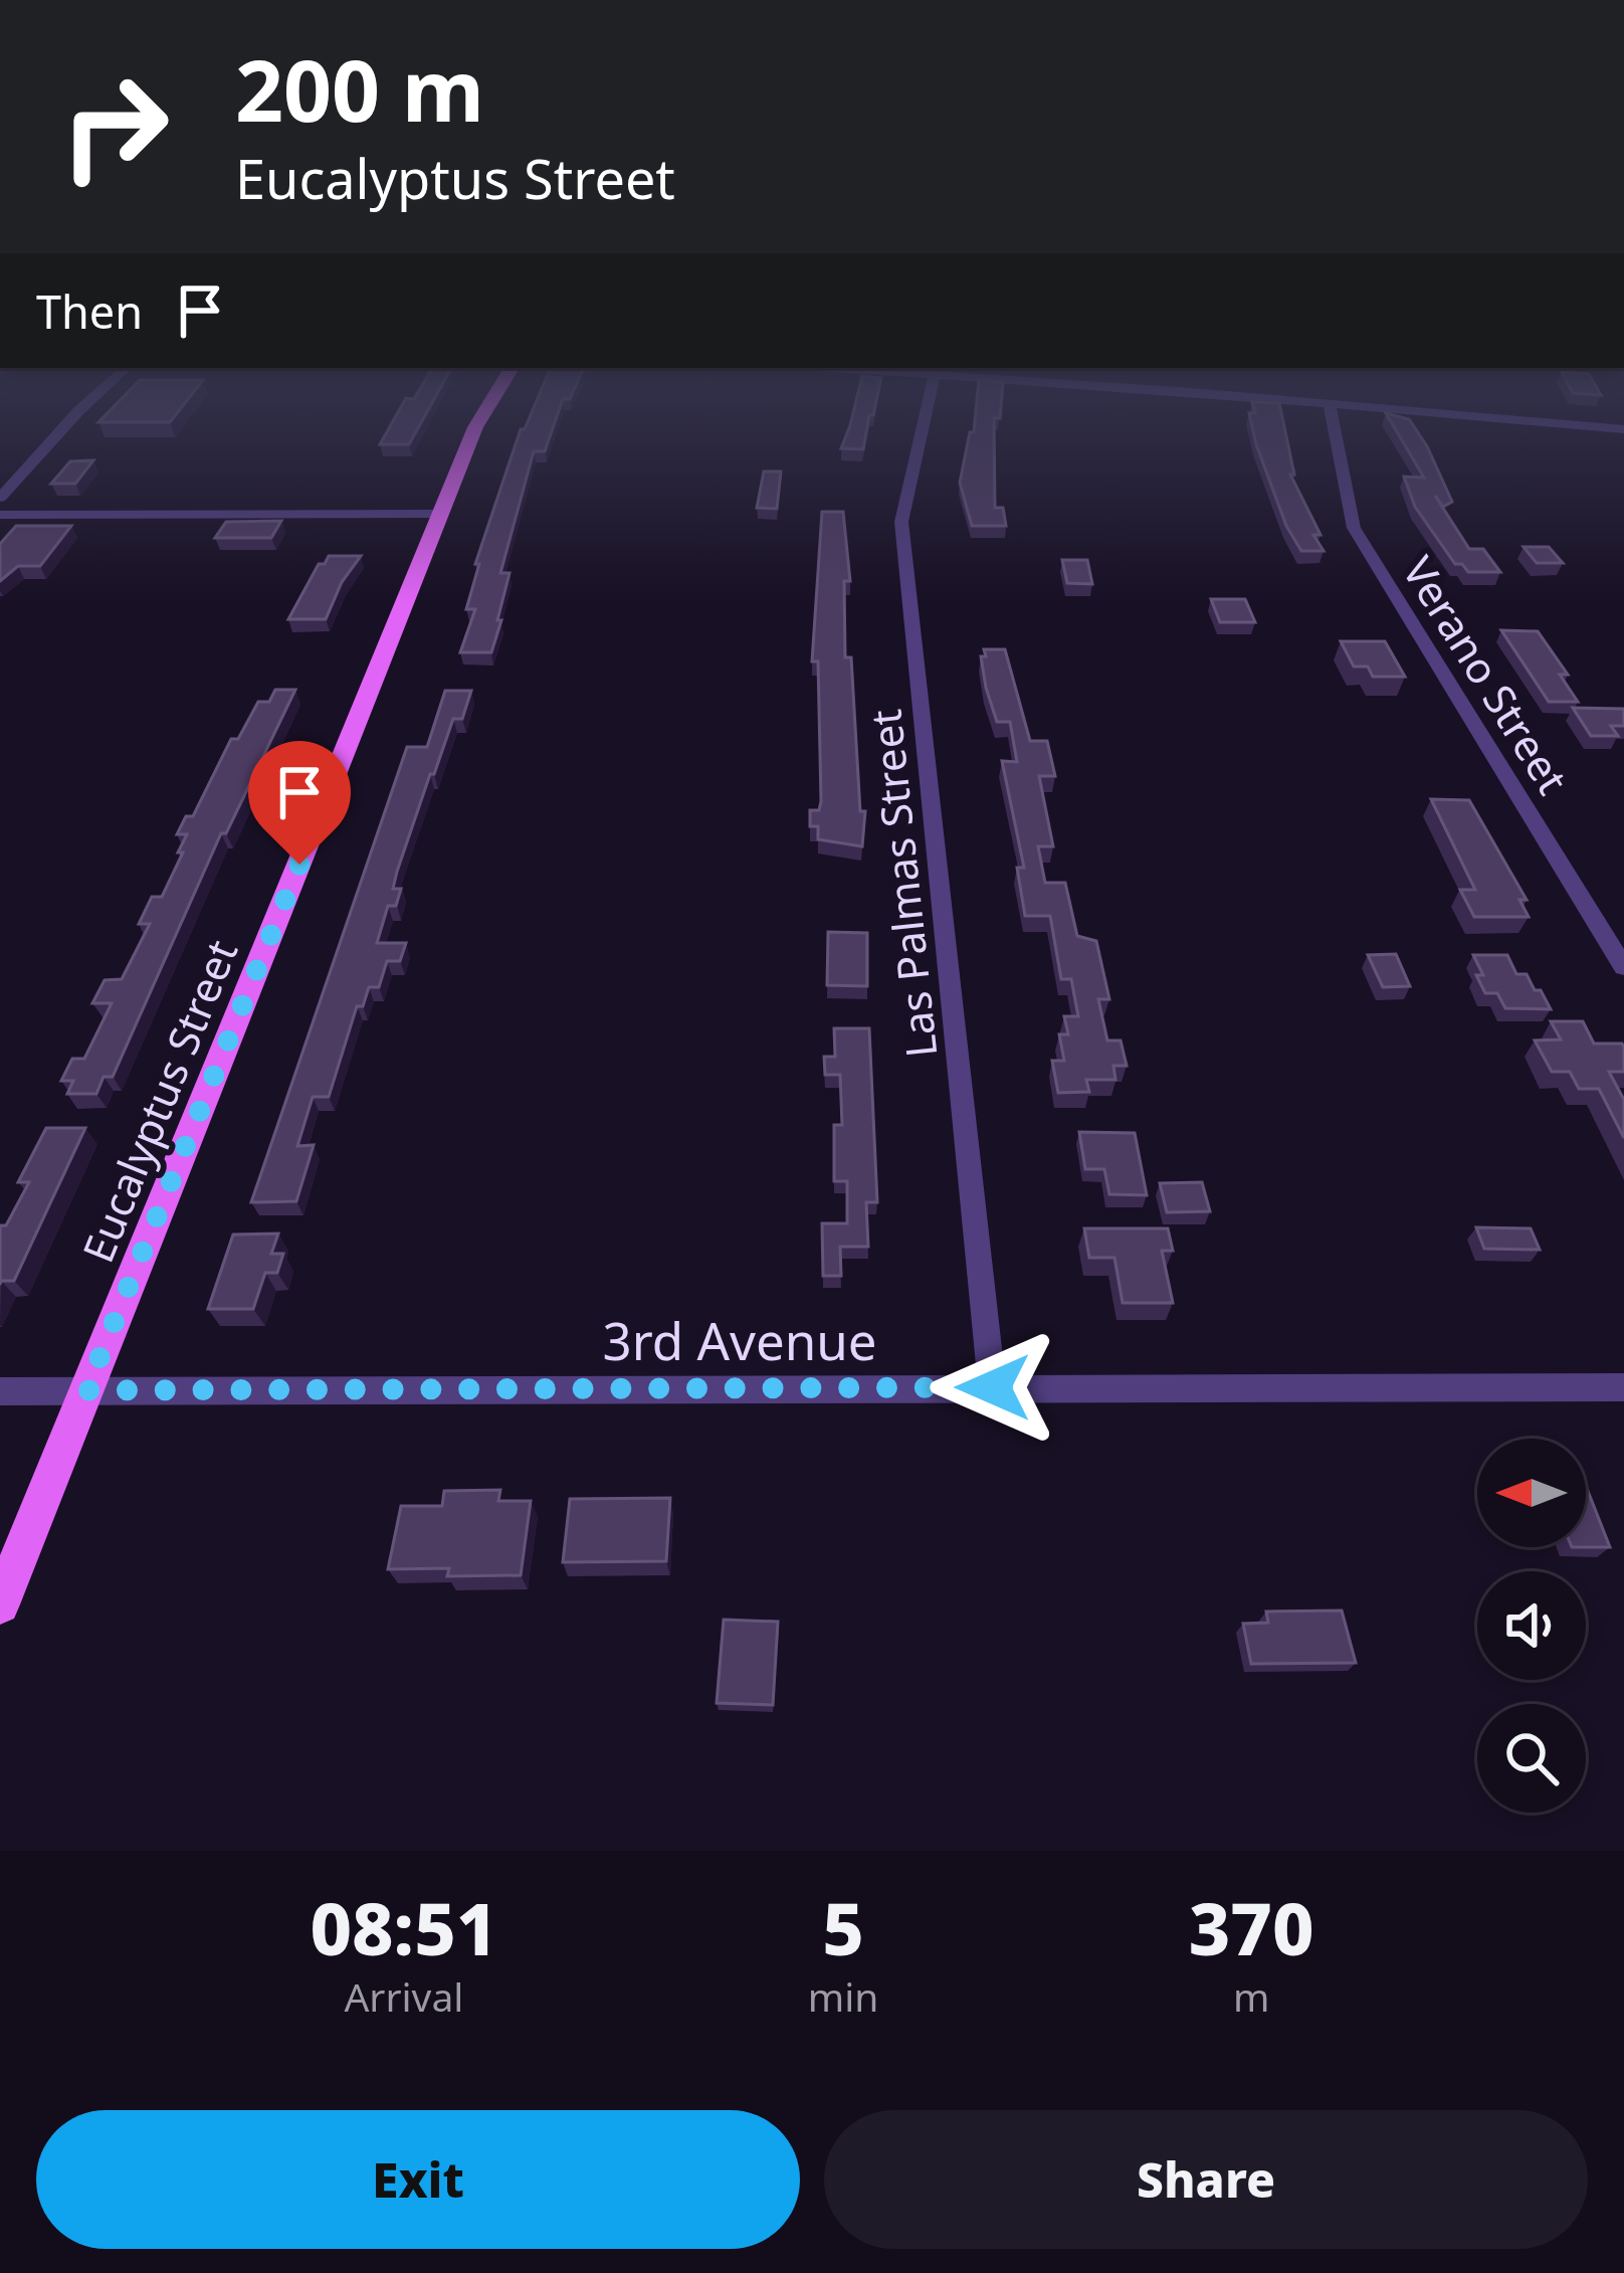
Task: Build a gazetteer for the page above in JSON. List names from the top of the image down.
{
  "streets": {
    "main road": ["Eucalyptus Street"],
    "street": ["Verano Street", "Las Palmas Street", "3rd Avenue"]
  },
  "crossings": [
    ["Las Palmas Street", "3rd Avenue"],
    ["Eucalyptus Street", "3rd Avenue"]
  ],
  "north": "left",
  "page": {
    "turn": ["200 m", "Eucalyptus Street"],
    "then": "Then",
    "eta": [
      "08:51",
      "Arrival",
      "5",
      "min",
      "370",
      "m"
    ],
    "buttons": ["Exit", "Share"]
  }
}
